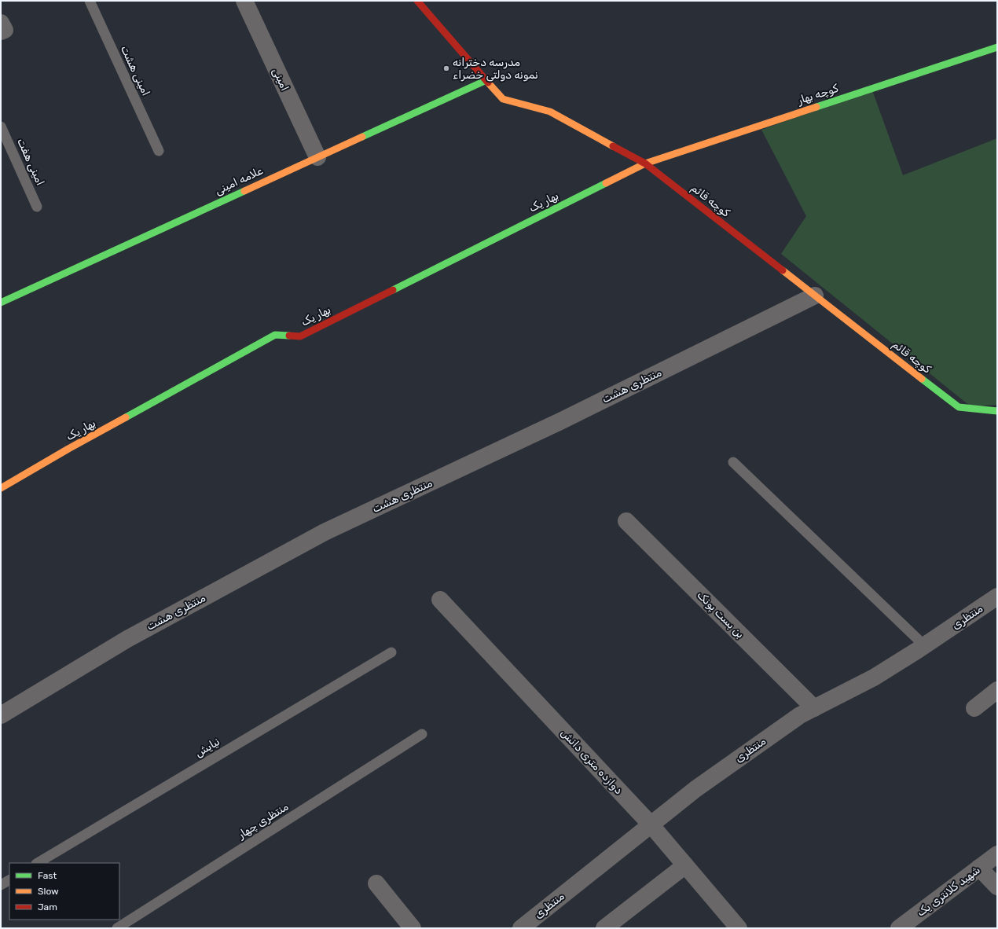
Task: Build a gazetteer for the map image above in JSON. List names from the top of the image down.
{
  "streets": {
    "street": [
      "امینی",
      "کوچه بهار",
      "علامه امینی",
      "کوچه قائم",
      "بهار یک",
      "منتظری هشت",
      "بن بست پونک",
      "منتظری",
      "دوازده متری دانش",
      "شهید کلانتری یک"
    ],
    "lane": [
      "امینی هشت",
      "امینی هفت",
      "نیایش",
      "منتظری چهار"
    ]
  },
  "crossings": [
    ["امینی", "علامه امینی"],
    ["کوچه بهار", "کوچه قائم"],
    ["کوچه بهار", "بهار یک"],
    ["علامه امینی", "کوچه قائم"],
    ["کوچه قائم", "بهار یک"],
    ["کوچه قائم", "منتظری هشت"],
    ["بن بست پونک", "منتظری"],
    ["منتظری", "دوازده متری دانش"]
  ],
  "places": ["مدرسه دخترانه نمونه دولتی خضراء"],
  "legend": ["Fast", "Slow", "Jam"]
}
